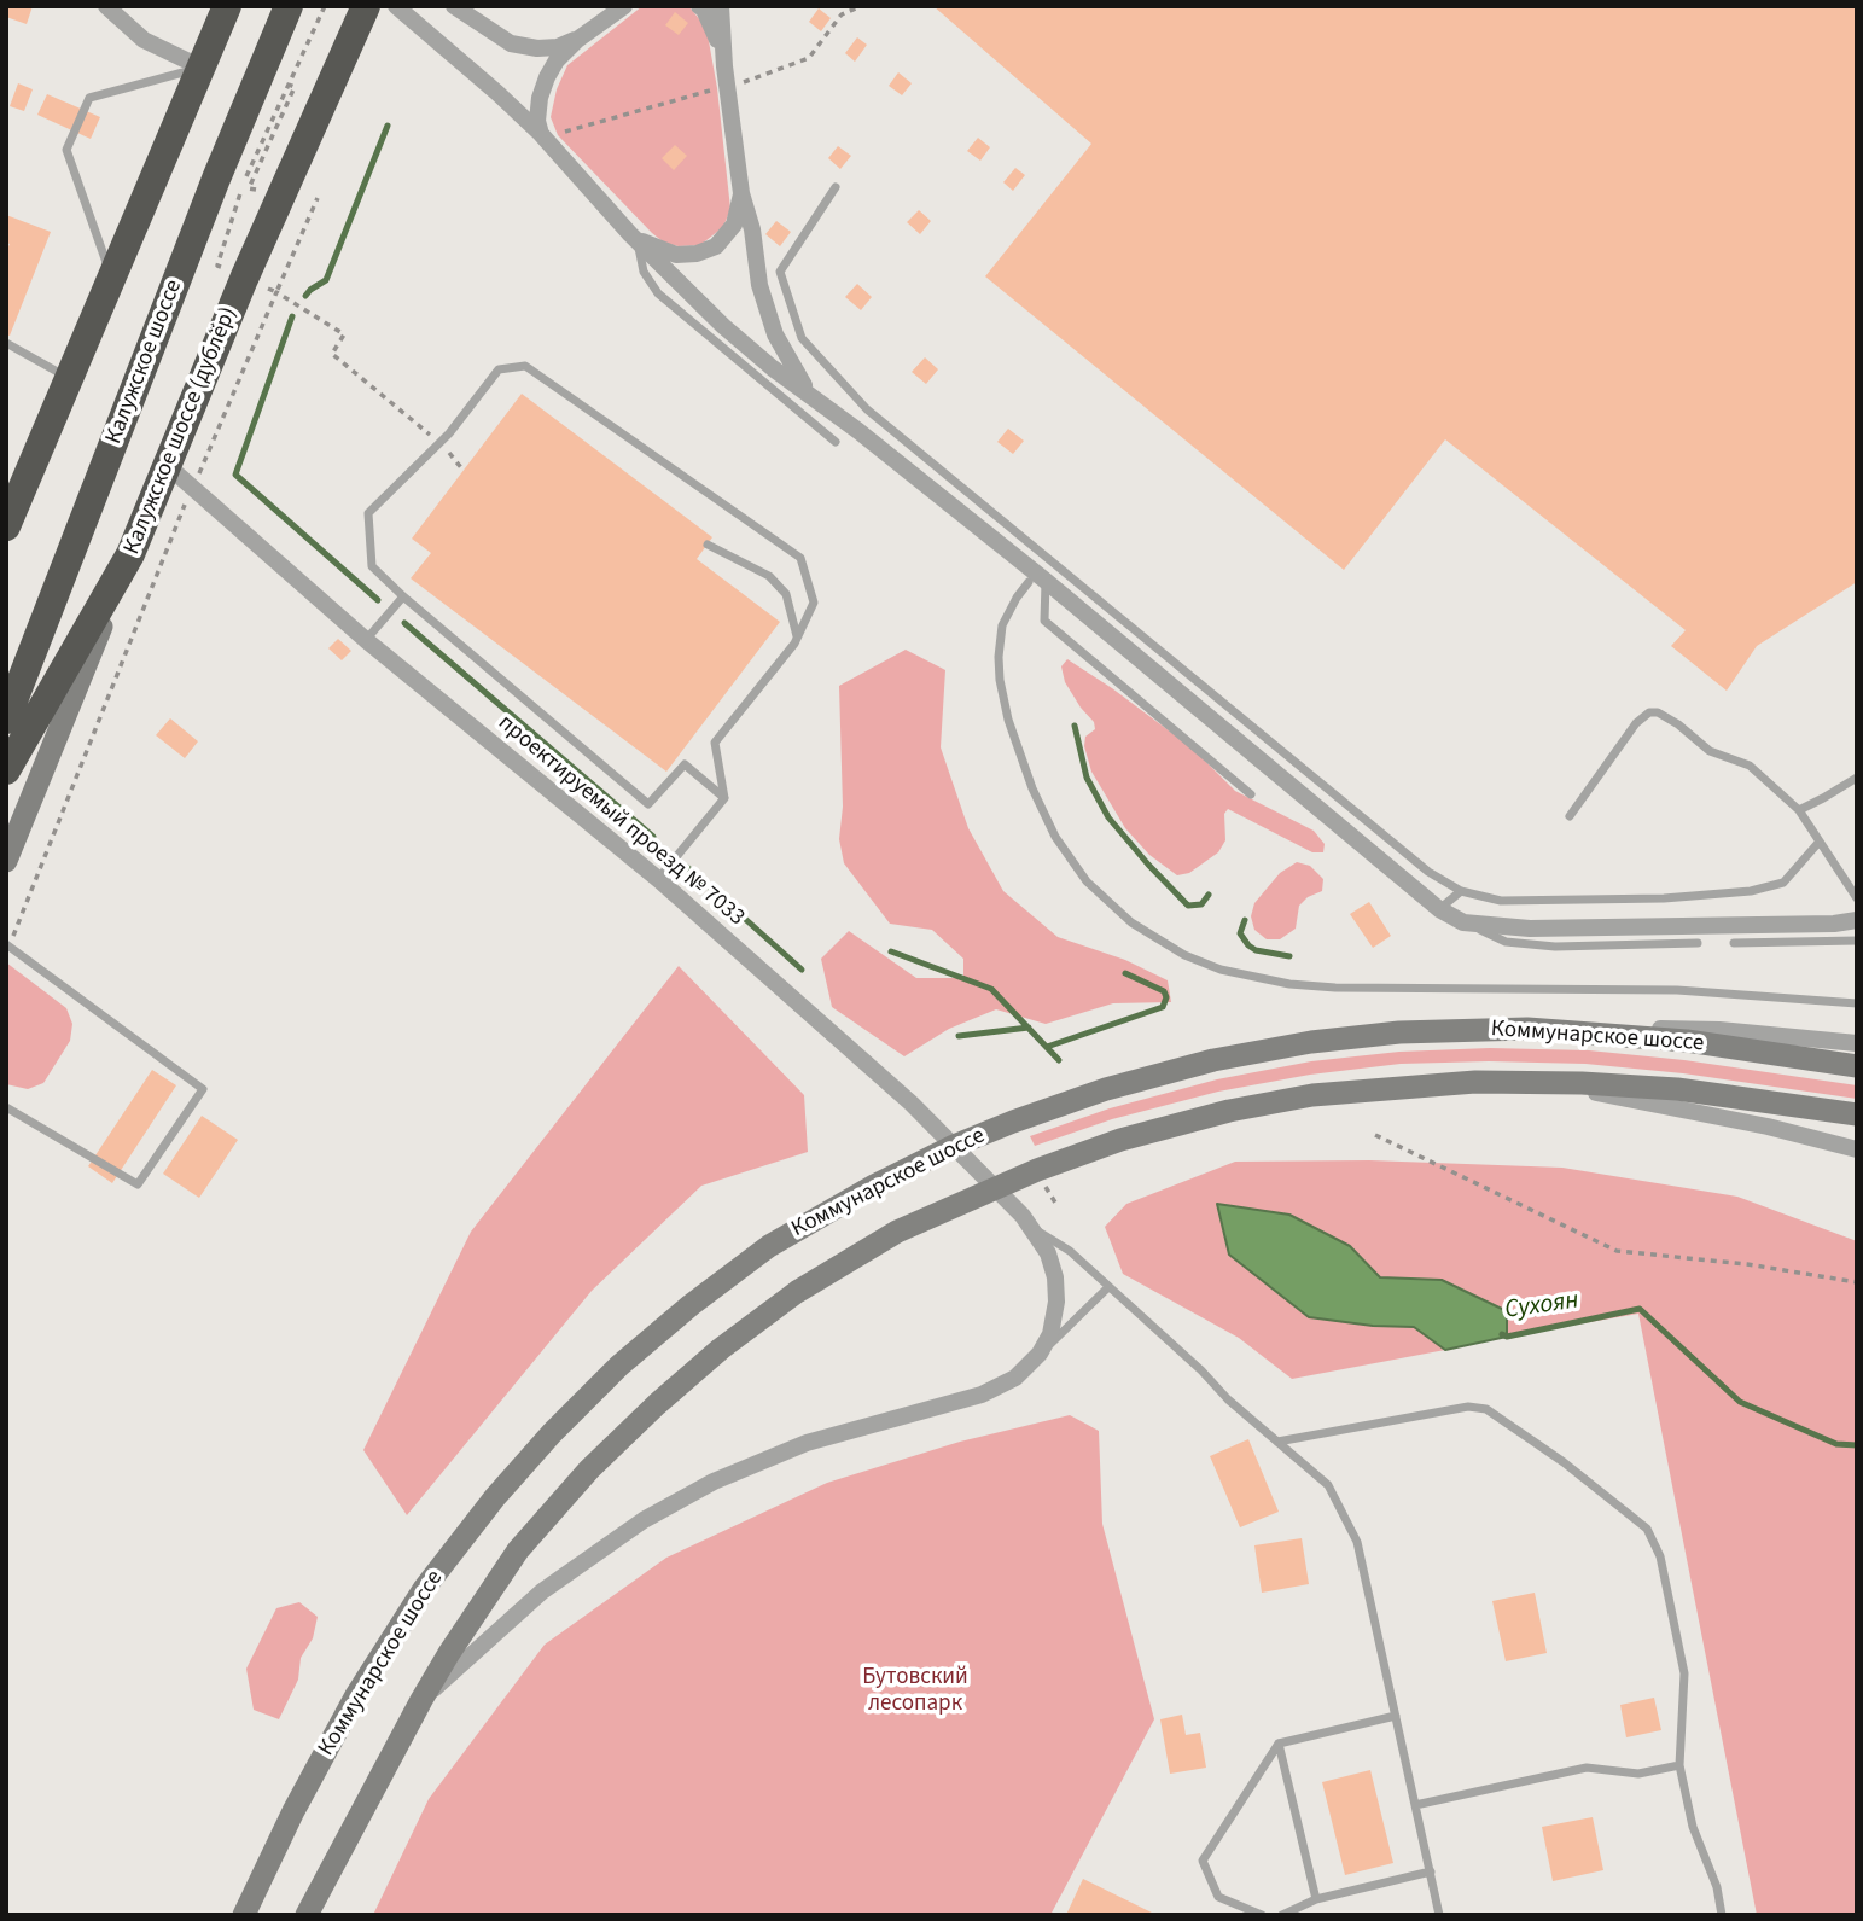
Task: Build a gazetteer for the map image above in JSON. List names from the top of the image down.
{
  "streets": {
    "highway": ["Калужское шоссе", "Калужское шоссе (дублёр)"],
    "main road": ["Коммунарское шоссе"],
    "street": ["проектируемый проезд № 7033"]
  },
  "crossings": [
    ["Калужское шоссе (дублёр)", "проектируемый проезд № 7033"],
    ["проектируемый проезд № 7033", "Коммунарское шоссе"]
  ],
  "water": ["Сухоян"],
  "parks": ["Бутовский лесопарк"]
}
